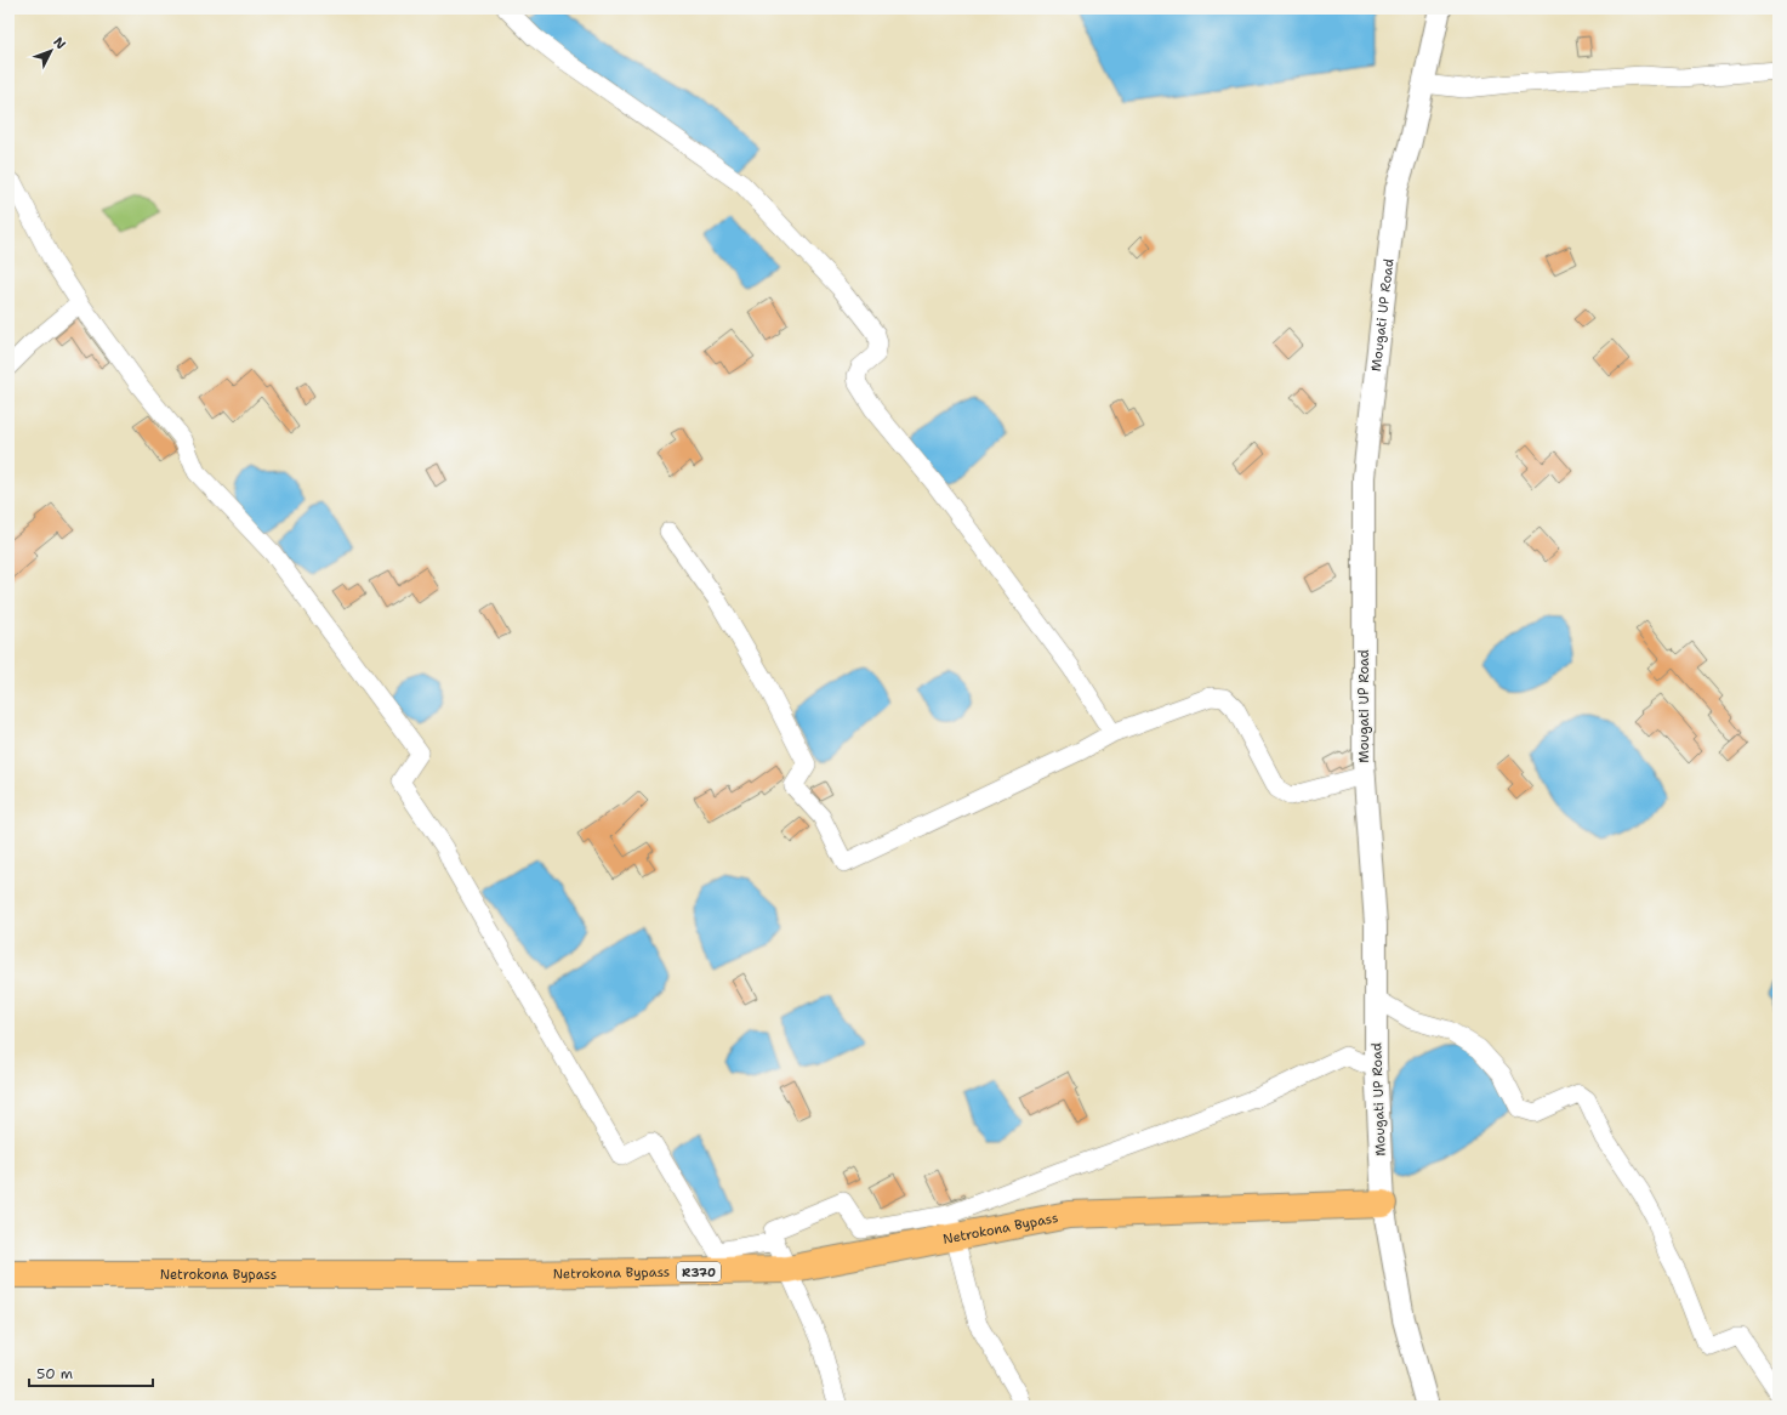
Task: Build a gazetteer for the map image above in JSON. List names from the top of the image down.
{
  "streets": {
    "main road": ["Netrokona Bypass", "R370"],
    "street": ["Mougati UP Road"]
  },
  "crossings": [
    ["Mougati UP Road", "Netrokona Bypass"]
  ],
  "scale_bar": "50 m",
  "north": "top right"
}
